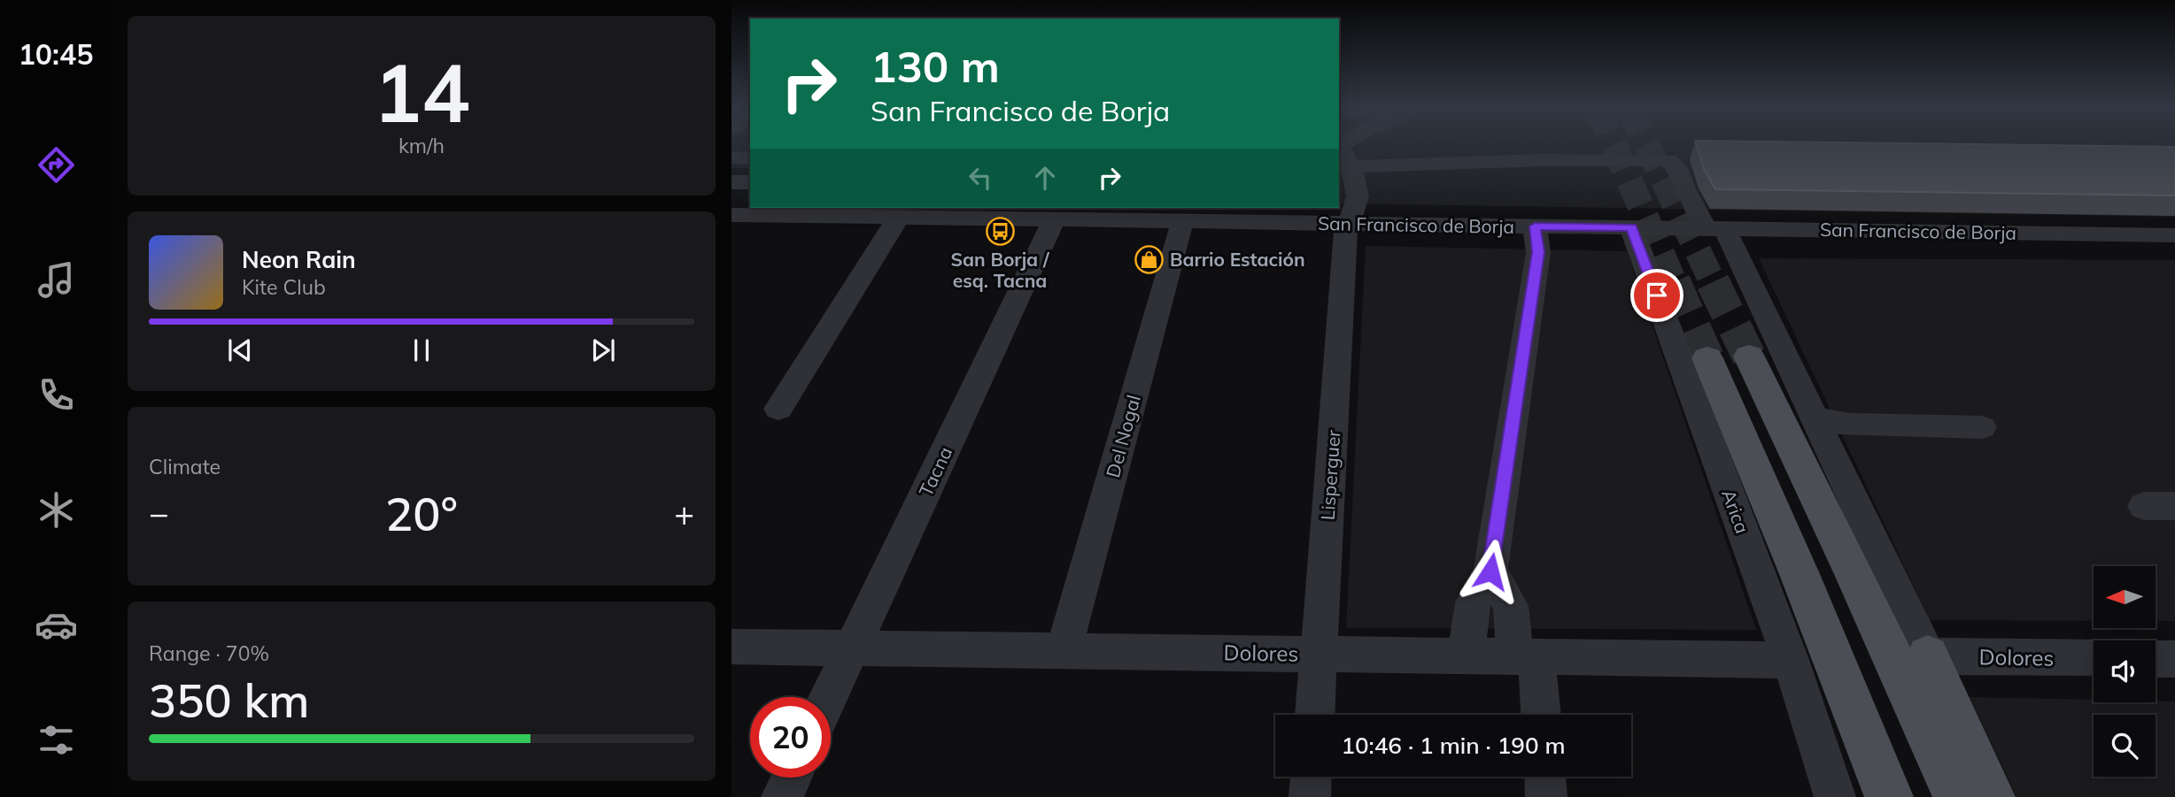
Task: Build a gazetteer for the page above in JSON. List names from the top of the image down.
{
  "streets": {
    "main road": ["Arica"],
    "street": [
      "San Francisco de Borja",
      "Del Nogal",
      "Tacna",
      "Lisperguer",
      "Dolores"
    ]
  },
  "crossings": [
    ["San Francisco de Borja", "Del Nogal"],
    ["San Francisco de Borja", "Tacna"],
    ["San Francisco de Borja", "Lisperguer"],
    ["San Francisco de Borja", "Arica"],
    ["Del Nogal", "Dolores"],
    ["Tacna", "Dolores"],
    ["Lisperguer", "Dolores"],
    ["Arica", "Dolores"]
  ],
  "places": {
    "bus stop": ["San Borja / esq. Tacna"],
    "shop": ["Barrio Estación"]
  },
  "north": "left",
  "page": {
    "tabs": "10:45",
    "tile": [
      ["14", "km/h"],
      "Climate",
      ["Range · 70%", "350 km"]
    ],
    "turn": ["130 m", "San Francisco de Borja"],
    "song": ["Neon Rain", "Kite Club"],
    "heat": ["−", "20°", "+"],
    "limit": "20",
    "trip": "10:46 · 1 min · 190 m"
  }
}
